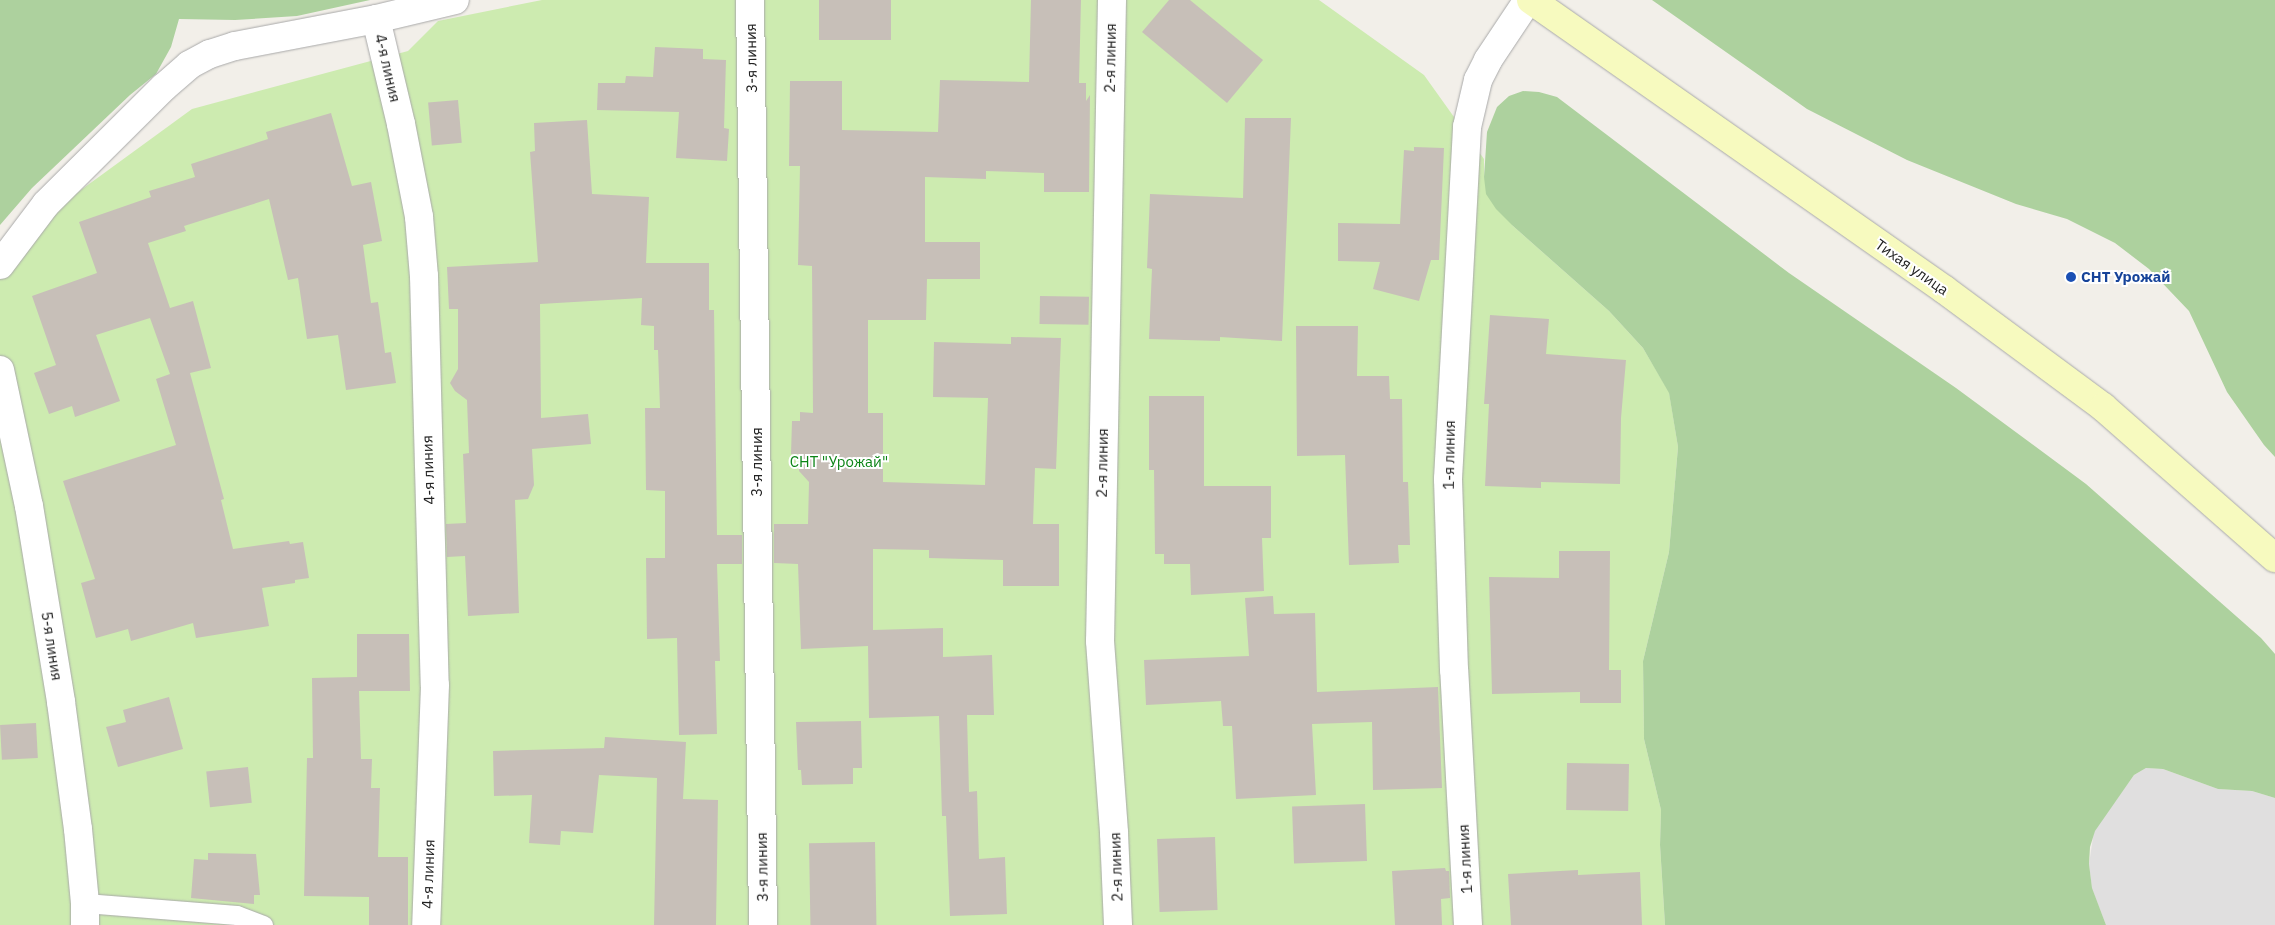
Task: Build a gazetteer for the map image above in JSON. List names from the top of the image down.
{
  "streets": {
    "main road": ["Тихая улица"],
    "street": [
      "3-я линия",
      "2-я линия",
      "4-я линия",
      "1-я линия",
      "5-я линия"
    ]
  },
  "crossings": [
    ["Тихая улица", "1-я линия"]
  ],
  "parks": ["СНТ \"Урожай\""],
  "places": ["СНТ Урожай"]
}
